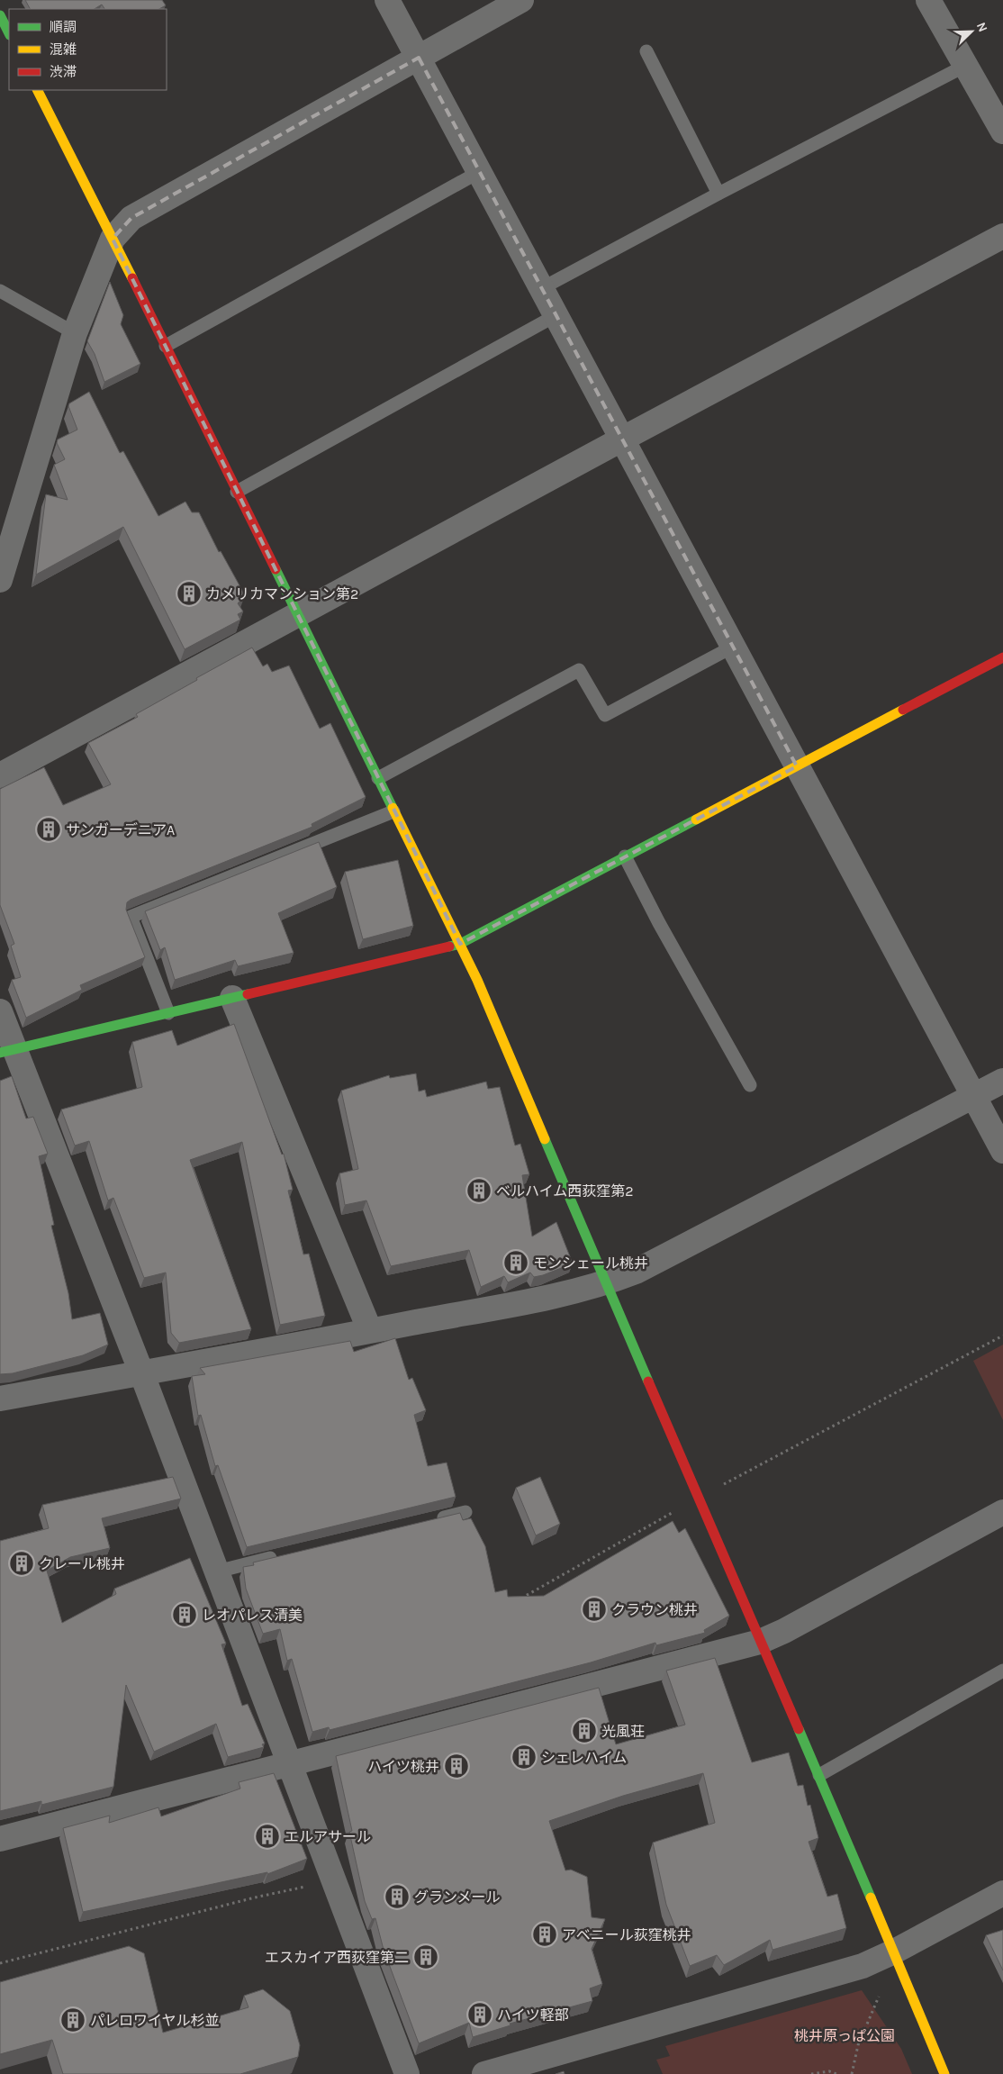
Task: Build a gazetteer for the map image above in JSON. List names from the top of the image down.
{
  "parks": ["桃井原っぱ公園"],
  "places": {
    "building": [
      "カメリカマンション第2",
      "サンガーデニアA",
      "ベルハイム西荻窪第2",
      "モンシェール桃井",
      "クレール桃井",
      "クラウン桃井",
      "レオパレス清美",
      "光風荘",
      "シェレハイム",
      "ハイツ桃井",
      "エルアサール",
      "グランメール",
      "アベニール荻窪桃井",
      "エスカイア西荻窪第二",
      "ハイツ軽部",
      "パレロワイヤル杉並"
    ]
  },
  "legend": ["順調", "混雑", "渋滞"],
  "north": "top right"
}
